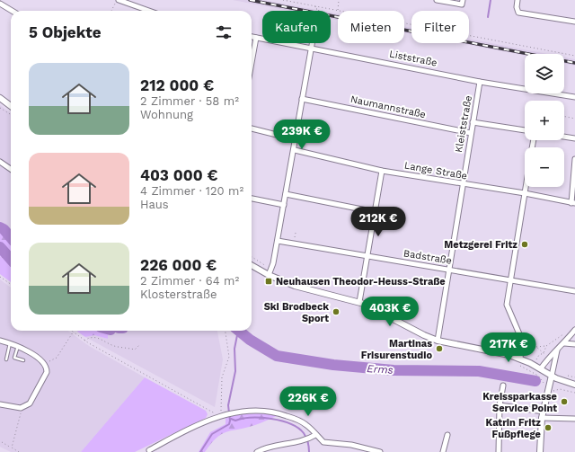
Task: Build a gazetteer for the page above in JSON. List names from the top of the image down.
{
  "streets": {
    "street": [
      "Liststraße",
      "Naumannstraße",
      "Kleiststraße",
      "Lange Straße",
      "Badstraße"
    ]
  },
  "crossings": [
    ["Liststraße", "Kleiststraße"],
    ["Naumannstraße", "Kleiststraße"],
    ["Kleiststraße", "Lange Straße"],
    ["Kleiststraße", "Badstraße"]
  ],
  "water": ["Erms"],
  "places": {
    "other": [
      "Metzgerei Fritz",
      "Ski Brodbeck Sport",
      "Martinas Frisurenstudio",
      "Kreissparkasse Service Point",
      "Katrin Fritz Fußpflege"
    ],
    "transit": ["Neuhausen Theodor-Heuss-Straße"]
  },
  "page": {
    "chip": ["Kaufen", "Mieten", "Filter"],
    "heading": "5 Objekte",
    "map_buttons": ["+", "−"],
    "list": [
      {
        "name": "212 000 €",
        "note": "2 Zimmer · 58 m² · Wohnung"
      },
      {
        "name": "403 000 €",
        "note": "4 Zimmer · 120 m² · Haus"
      },
      {
        "name": "226 000 €",
        "note": "2 Zimmer · 64 m² · Klosterstraße"
      }
    ],
    "price": [
      "239K €",
      "212K €",
      "403K €",
      "217K €",
      "226K €"
    ]
  }
}
